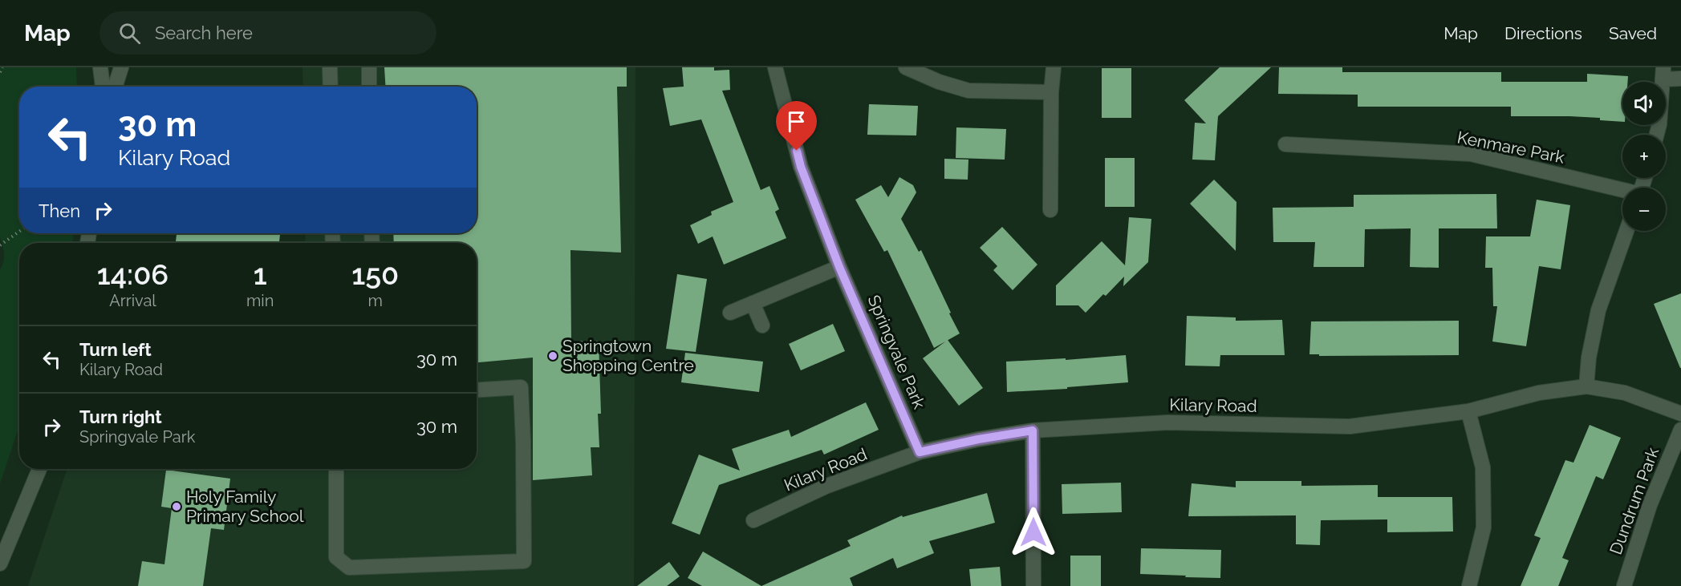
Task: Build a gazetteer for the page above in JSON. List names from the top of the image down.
{
  "streets": {
    "street": [
      "Kenmare Park",
      "Springvale Park",
      "Kilary Road",
      "Dundrum Park"
    ]
  },
  "crossings": [
    ["Springvale Park", "Kilary Road"]
  ],
  "places": ["Springtown Shopping Centre", "Holy Family Primary School"],
  "page": {
    "header": "Map",
    "search": "Search here",
    "nav": ["Map", "Directions", "Saved"],
    "map_buttons": ["+", "−"],
    "turn": ["30 m", "Kilary Road"],
    "then": "Then",
    "eta": [
      "14:06",
      "Arrival",
      "1",
      "min",
      "150",
      "m"
    ],
    "list": [
      {
        "name": "Turn left",
        "note": "Kilary Road",
        "value": "30 m"
      },
      {
        "name": "Turn right",
        "note": "Springvale Park",
        "value": "30 m"
      }
    ]
  }
}
